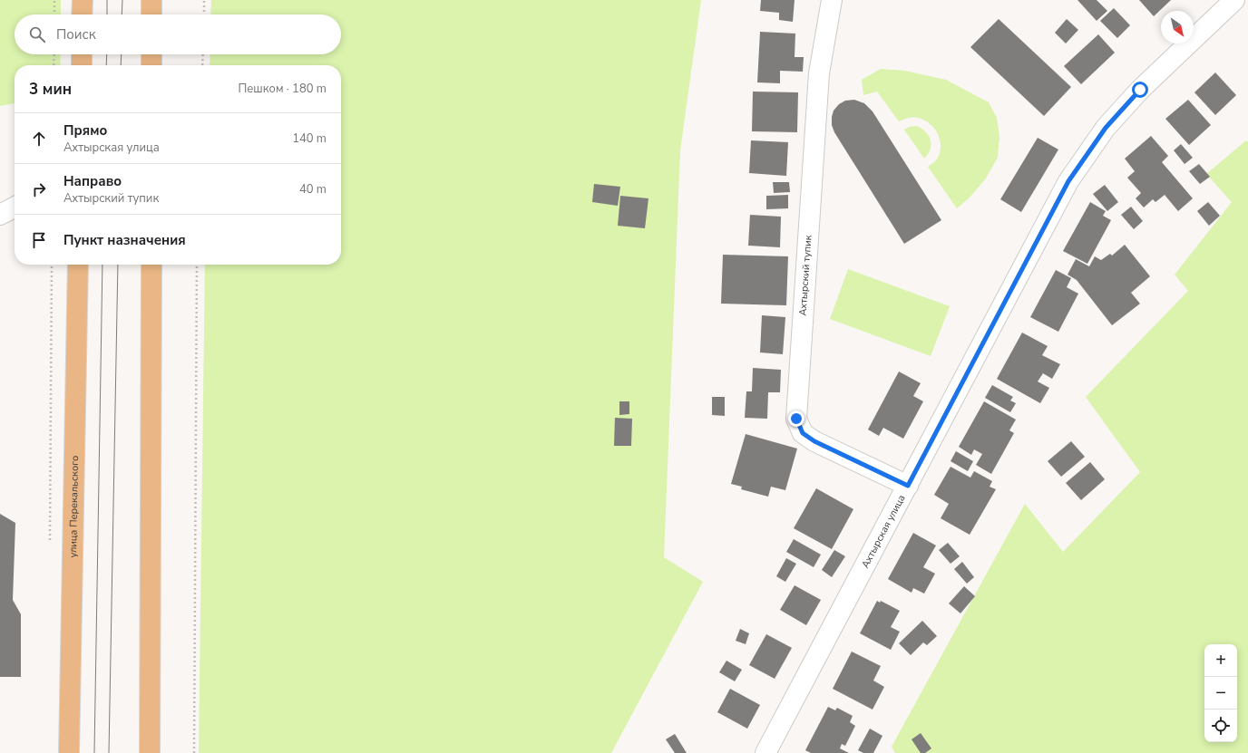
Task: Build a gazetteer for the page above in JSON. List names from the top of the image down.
{
  "streets": {
    "main road": ["улица Перекальского"],
    "street": ["Ахтырский тупик", "Ахтырская улица"]
  },
  "crossings": [
    ["Ахтырский тупик", "Ахтырская улица"]
  ],
  "north": "bottom right",
  "page": {
    "search": "Поиск",
    "heading": ["3 мин", "Пешком · 180 m"],
    "list": [
      ["Прямо", "Ахтырская улица", "140 m"],
      ["Направо", "Ахтырский тупик", "40 m"],
      "Пункт назначения"
    ],
    "map_buttons": ["+", "−"]
  }
}
